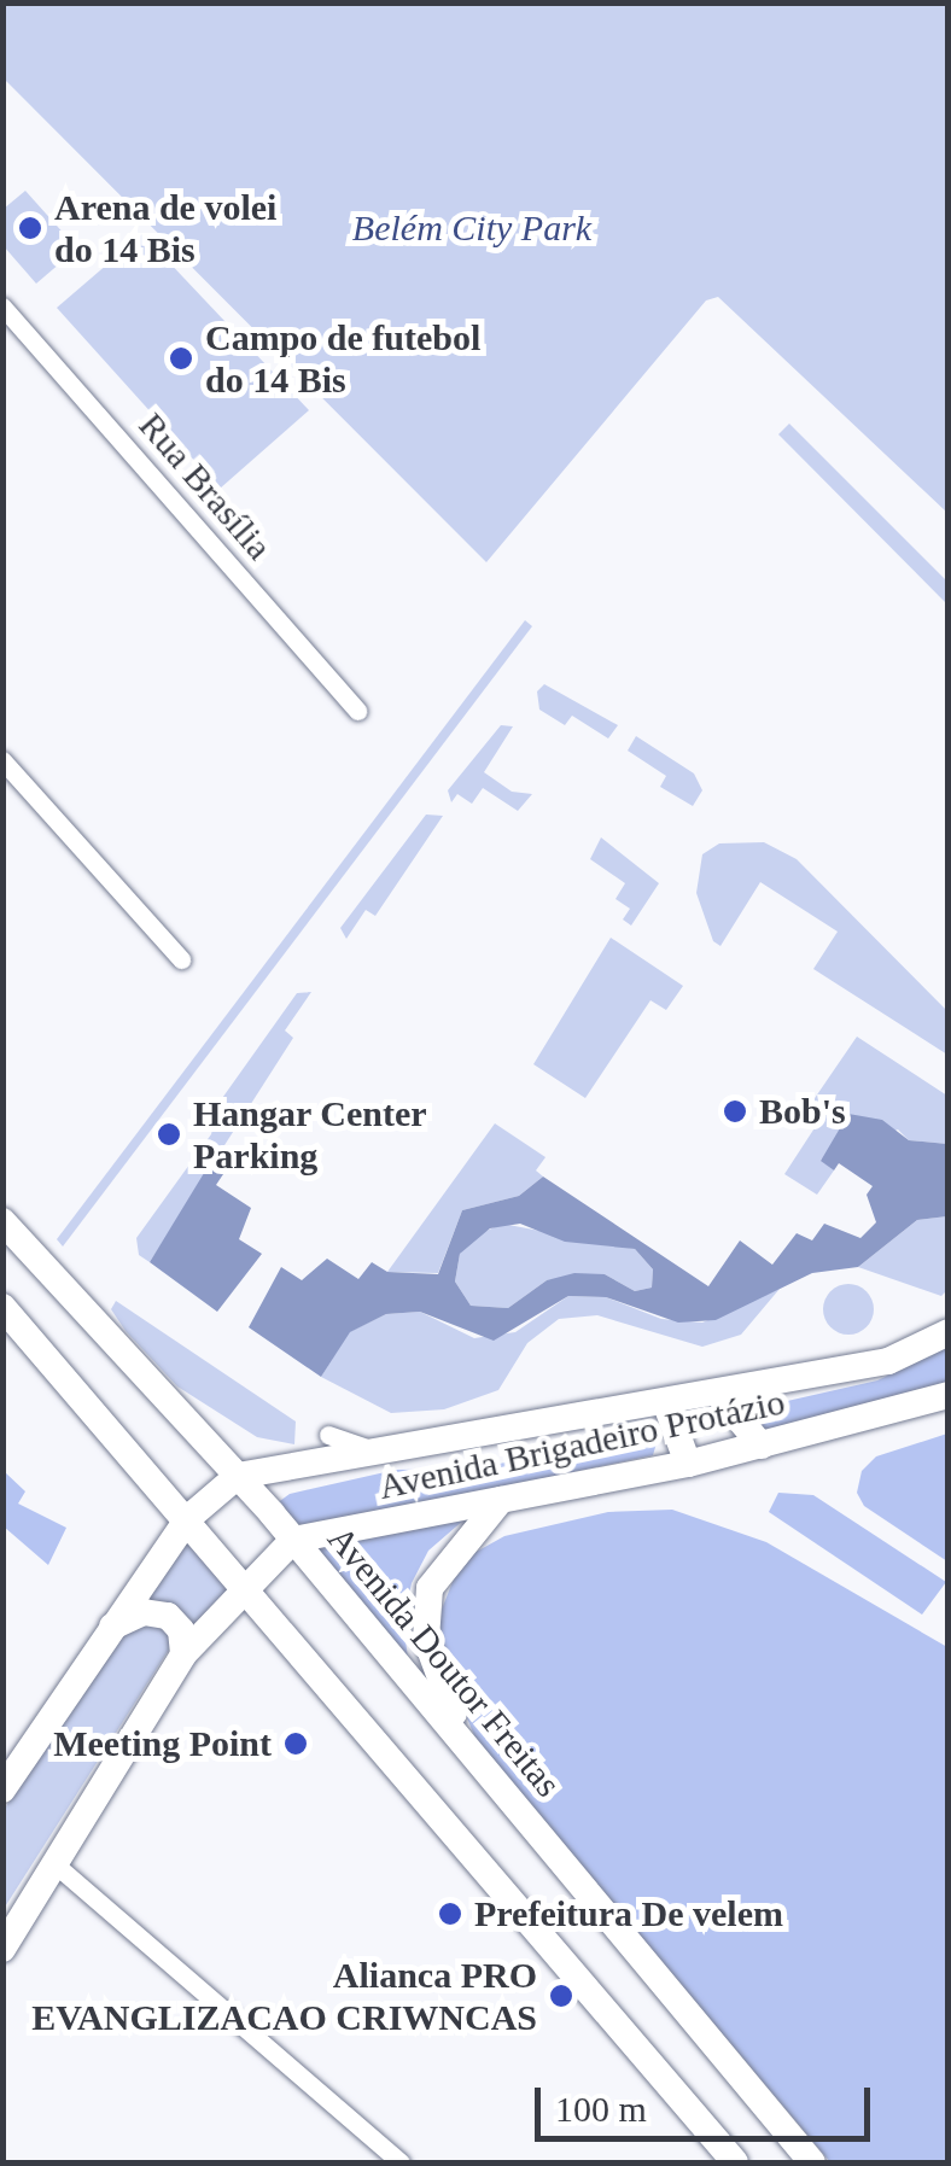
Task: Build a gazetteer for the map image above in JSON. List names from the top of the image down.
{
  "streets": {
    "main road": ["Avenida Brigadeiro Protázio", "Avenida Doutor Freitas"],
    "street": ["Rua Brasília"]
  },
  "crossings": [
    ["Avenida Brigadeiro Protázio", "Avenida Doutor Freitas"]
  ],
  "parks": ["Belém City Park"],
  "places": [
    "Arena de volei do 14 Bis",
    "Campo de futebol do 14 Bis",
    "Bob's",
    "Hangar Center Parking",
    "Meeting Point",
    "Prefeitura De velem",
    "Alianca PRO EVANGLIZACAO CRIWNCAS"
  ],
  "scale_bar": "100 m"
}
